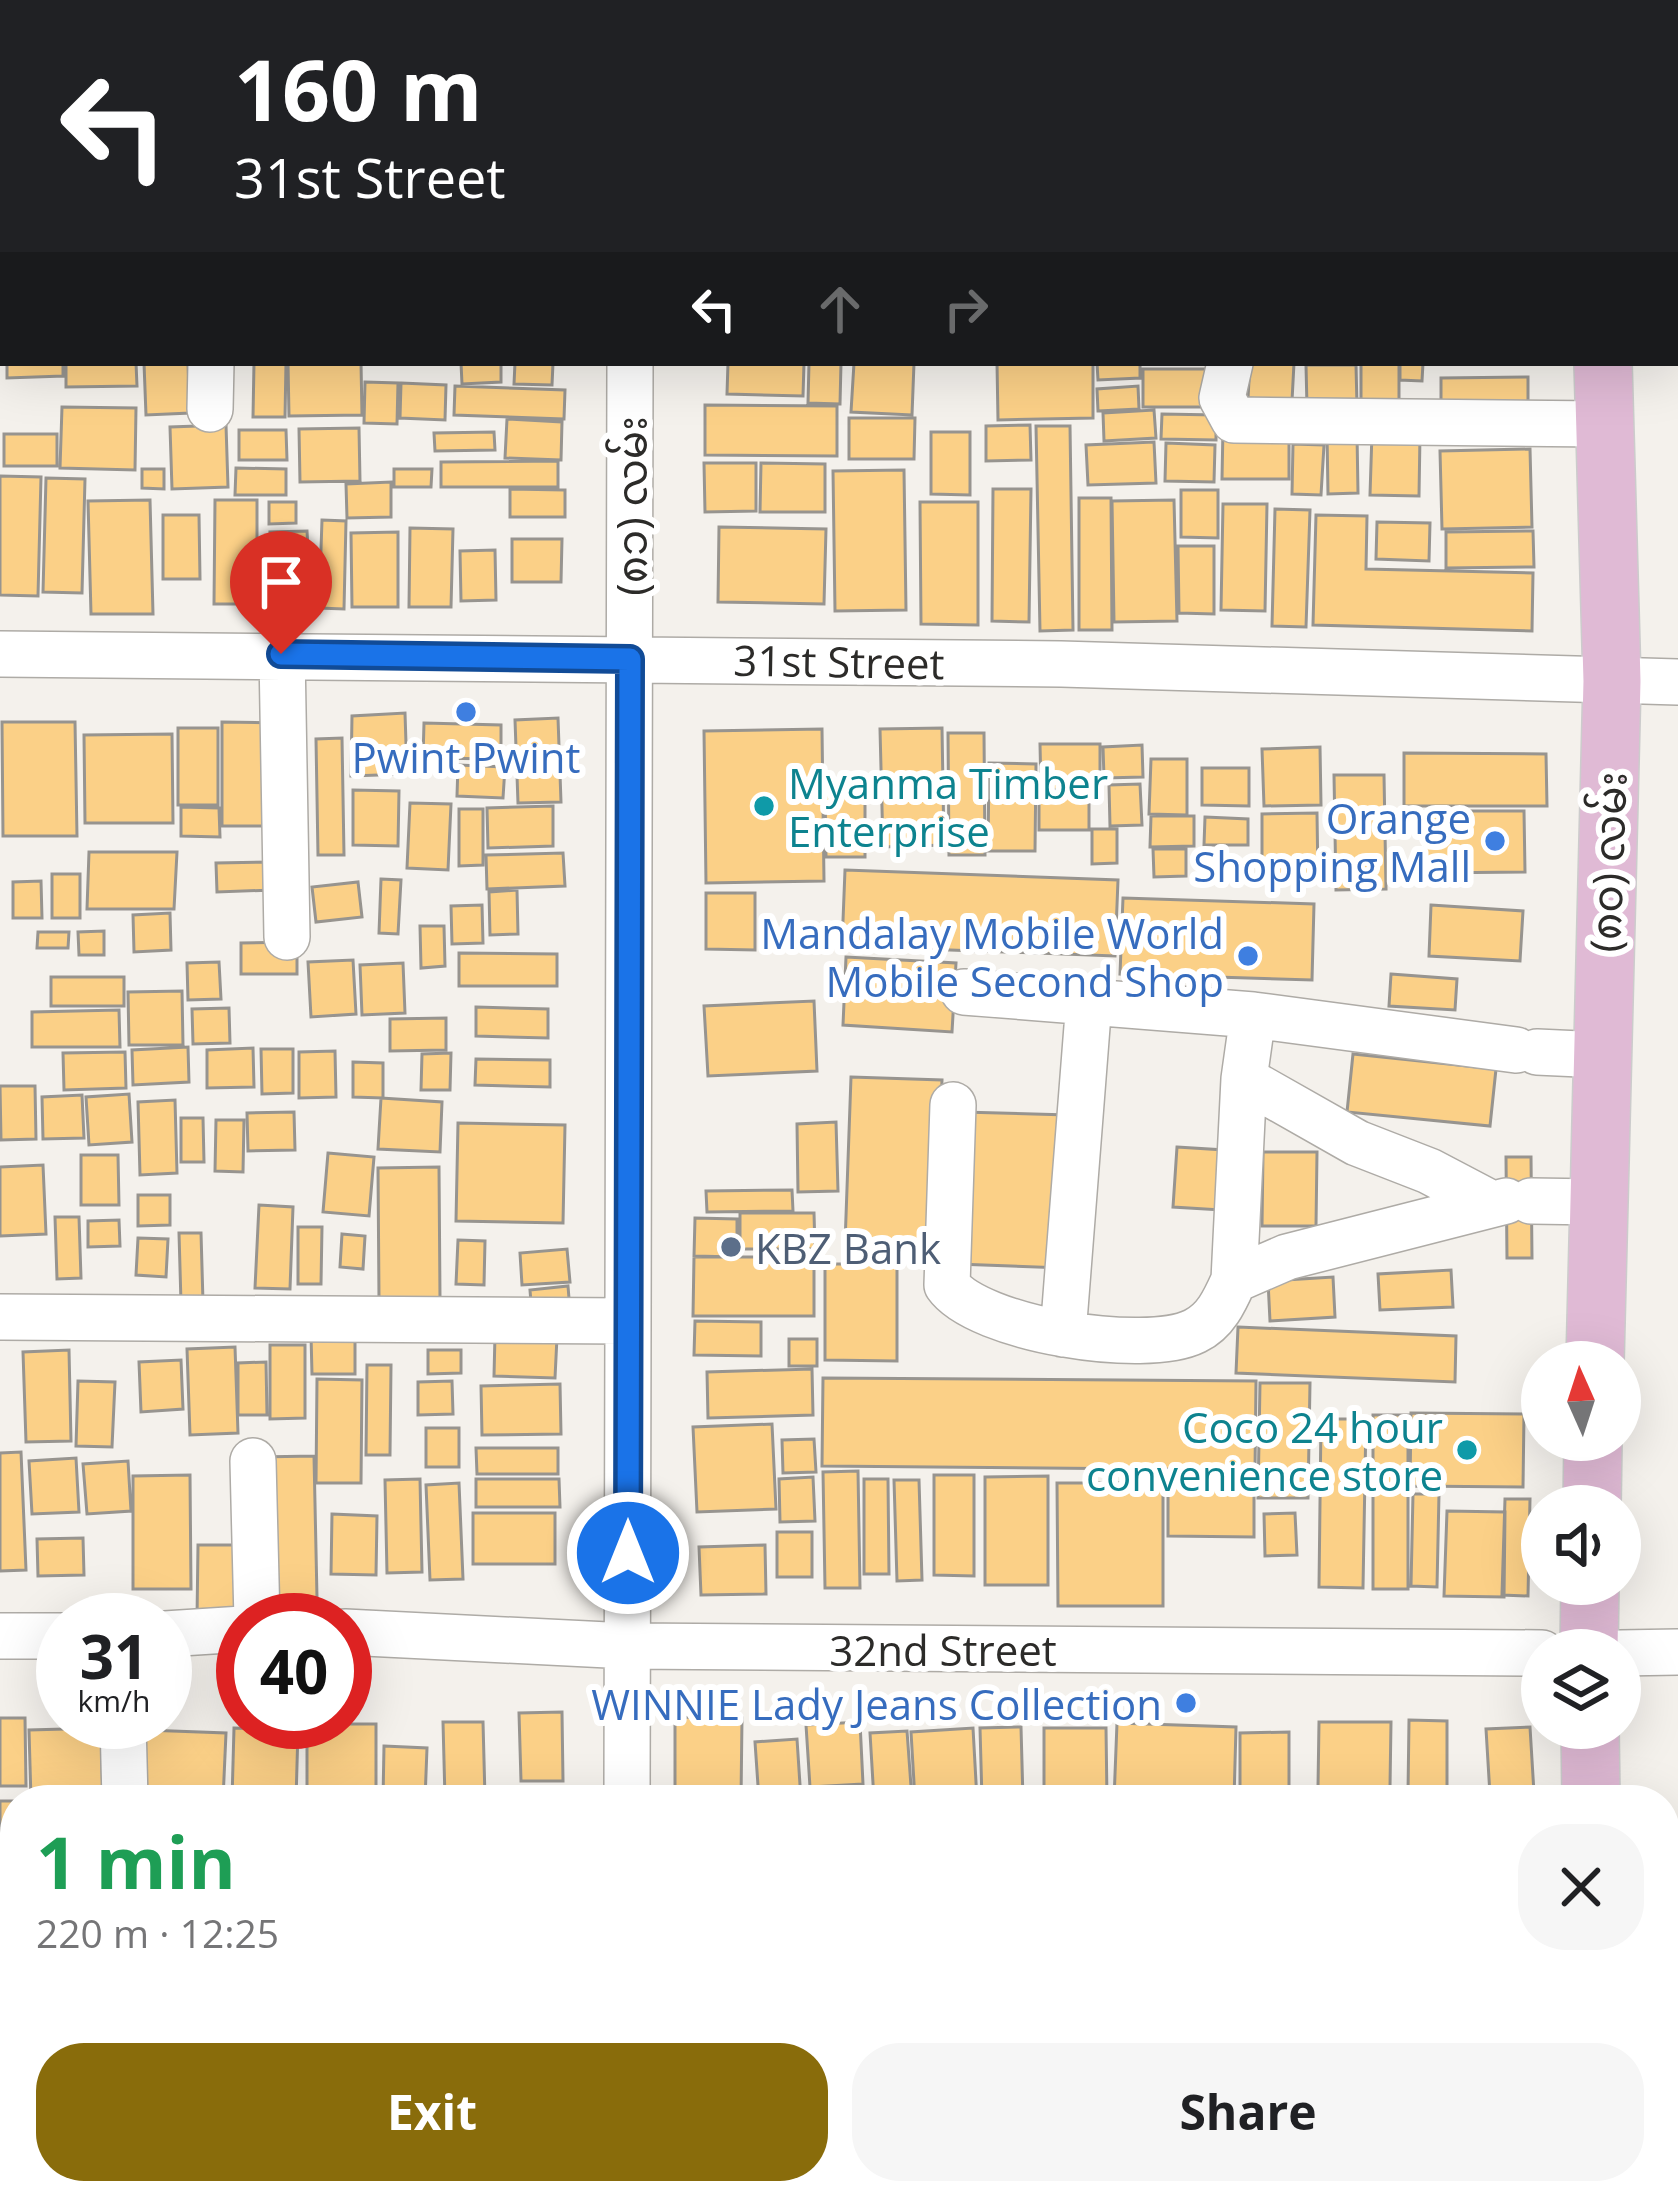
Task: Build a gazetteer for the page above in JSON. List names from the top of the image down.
{
  "streets": {
    "main road": ["(၈၀) လမ်း"],
    "street": ["(၈၁) လမ်း", "31st Street", "32nd Street"]
  },
  "crossings": [
    ["(၈၁) လမ်း", "31st Street"],
    ["(၈၁) လမ်း", "32nd Street"],
    ["31st Street", "(၈၀) လမ်း"]
  ],
  "places": [
    "Pwint Pwint",
    "Myanma Timber Enterprise",
    "Orange Shopping Mall",
    "Mandalay Mobile World Mobile Second Shop",
    "KBZ Bank",
    "Coco 24 hour convenience store",
    "WINNIE Lady Jeans Collection"
  ],
  "north": "top",
  "page": {
    "turn": ["160 m", "31st Street"],
    "speed": "31 km/h",
    "limit": "40",
    "heading": ["1 min", "220 m · 12:25"],
    "buttons": ["Exit", "Share"]
  }
}
